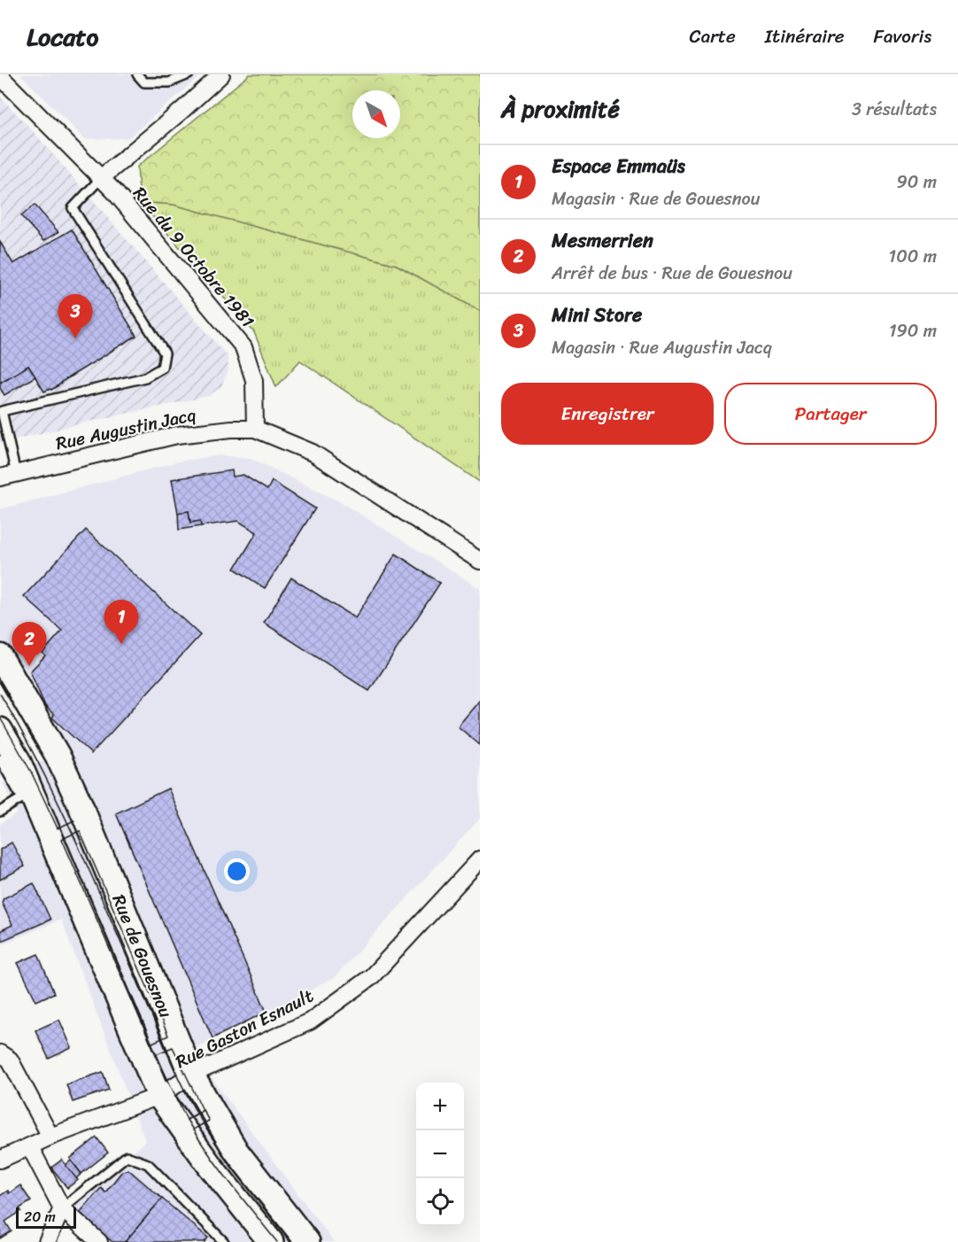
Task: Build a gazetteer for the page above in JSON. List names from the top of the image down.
{
  "streets": {
    "main road": ["Rue de Gouesnou"],
    "street": ["Rue du 9 Octobre 1981", "Rue Augustin Jacq", "Rue Gaston Esnault"]
  },
  "crossings": [
    ["Rue du 9 Octobre 1981", "Rue Augustin Jacq"],
    ["Rue de Gouesnou", "Rue Gaston Esnault"]
  ],
  "scale_bar": "20 m",
  "north": "bottom right",
  "page": {
    "header": "Locato",
    "nav": ["Carte", "Itinéraire", "Favoris"],
    "heading": ["À proximité", "3 résultats"],
    "list": [
      {
        "mark": "1",
        "name": "Espace Emmaüs",
        "note": "Magasin · Rue de Gouesnou",
        "value": "90 m"
      },
      {
        "mark": "2",
        "name": "Mesmerrien",
        "note": "Arrêt de bus · Rue de Gouesnou",
        "value": "100 m"
      },
      {
        "mark": "3",
        "name": "Mini Store",
        "note": "Magasin · Rue Augustin Jacq",
        "value": "190 m"
      }
    ],
    "pins": ["3", "1", "2"],
    "buttons": ["Enregistrer", "Partager"],
    "map_buttons": ["+", "−"],
    "scale": "20 m"
  }
}
